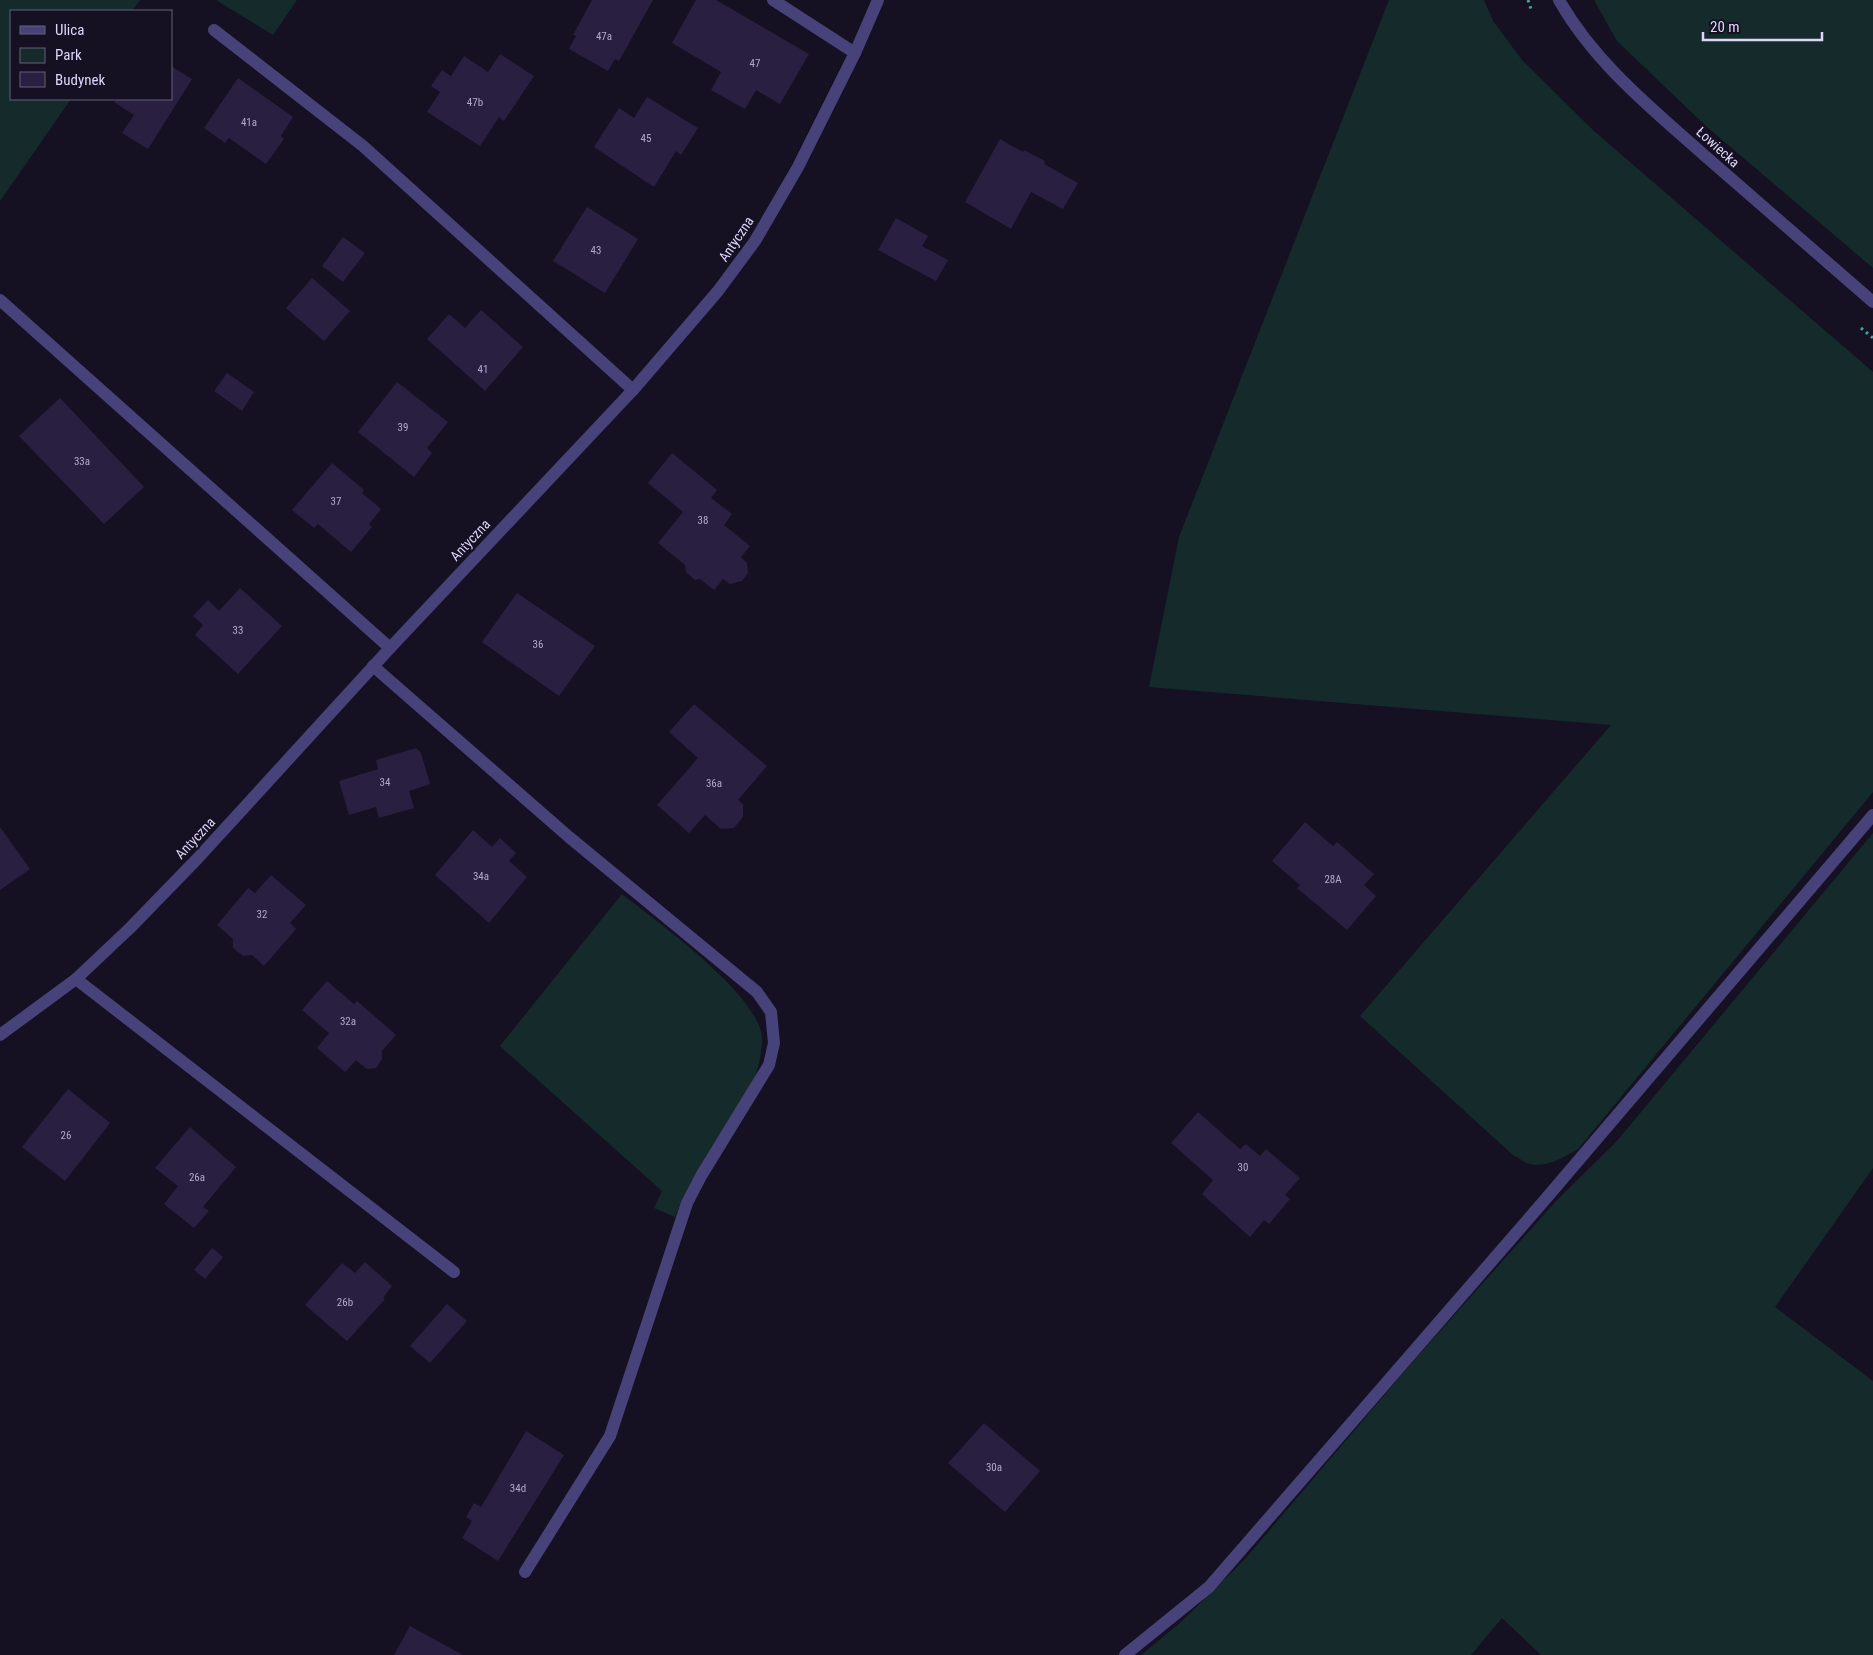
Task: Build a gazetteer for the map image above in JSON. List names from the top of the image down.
{
  "streets": {
    "street": ["Łowiecka", "Antyczna"]
  },
  "house_numbers": [
    "47a",
    "47",
    "47b",
    "41a",
    "45",
    "43",
    "41",
    "39",
    "33a",
    "37",
    "38",
    "33",
    "36",
    "34",
    "36a",
    "34a",
    "28A",
    "32",
    "32a",
    "26",
    "30",
    "26a",
    "26b",
    "30a",
    "34d"
  ],
  "legend": ["Ulica", "Park", "Budynek"],
  "scale_bar": "20 m"
}
